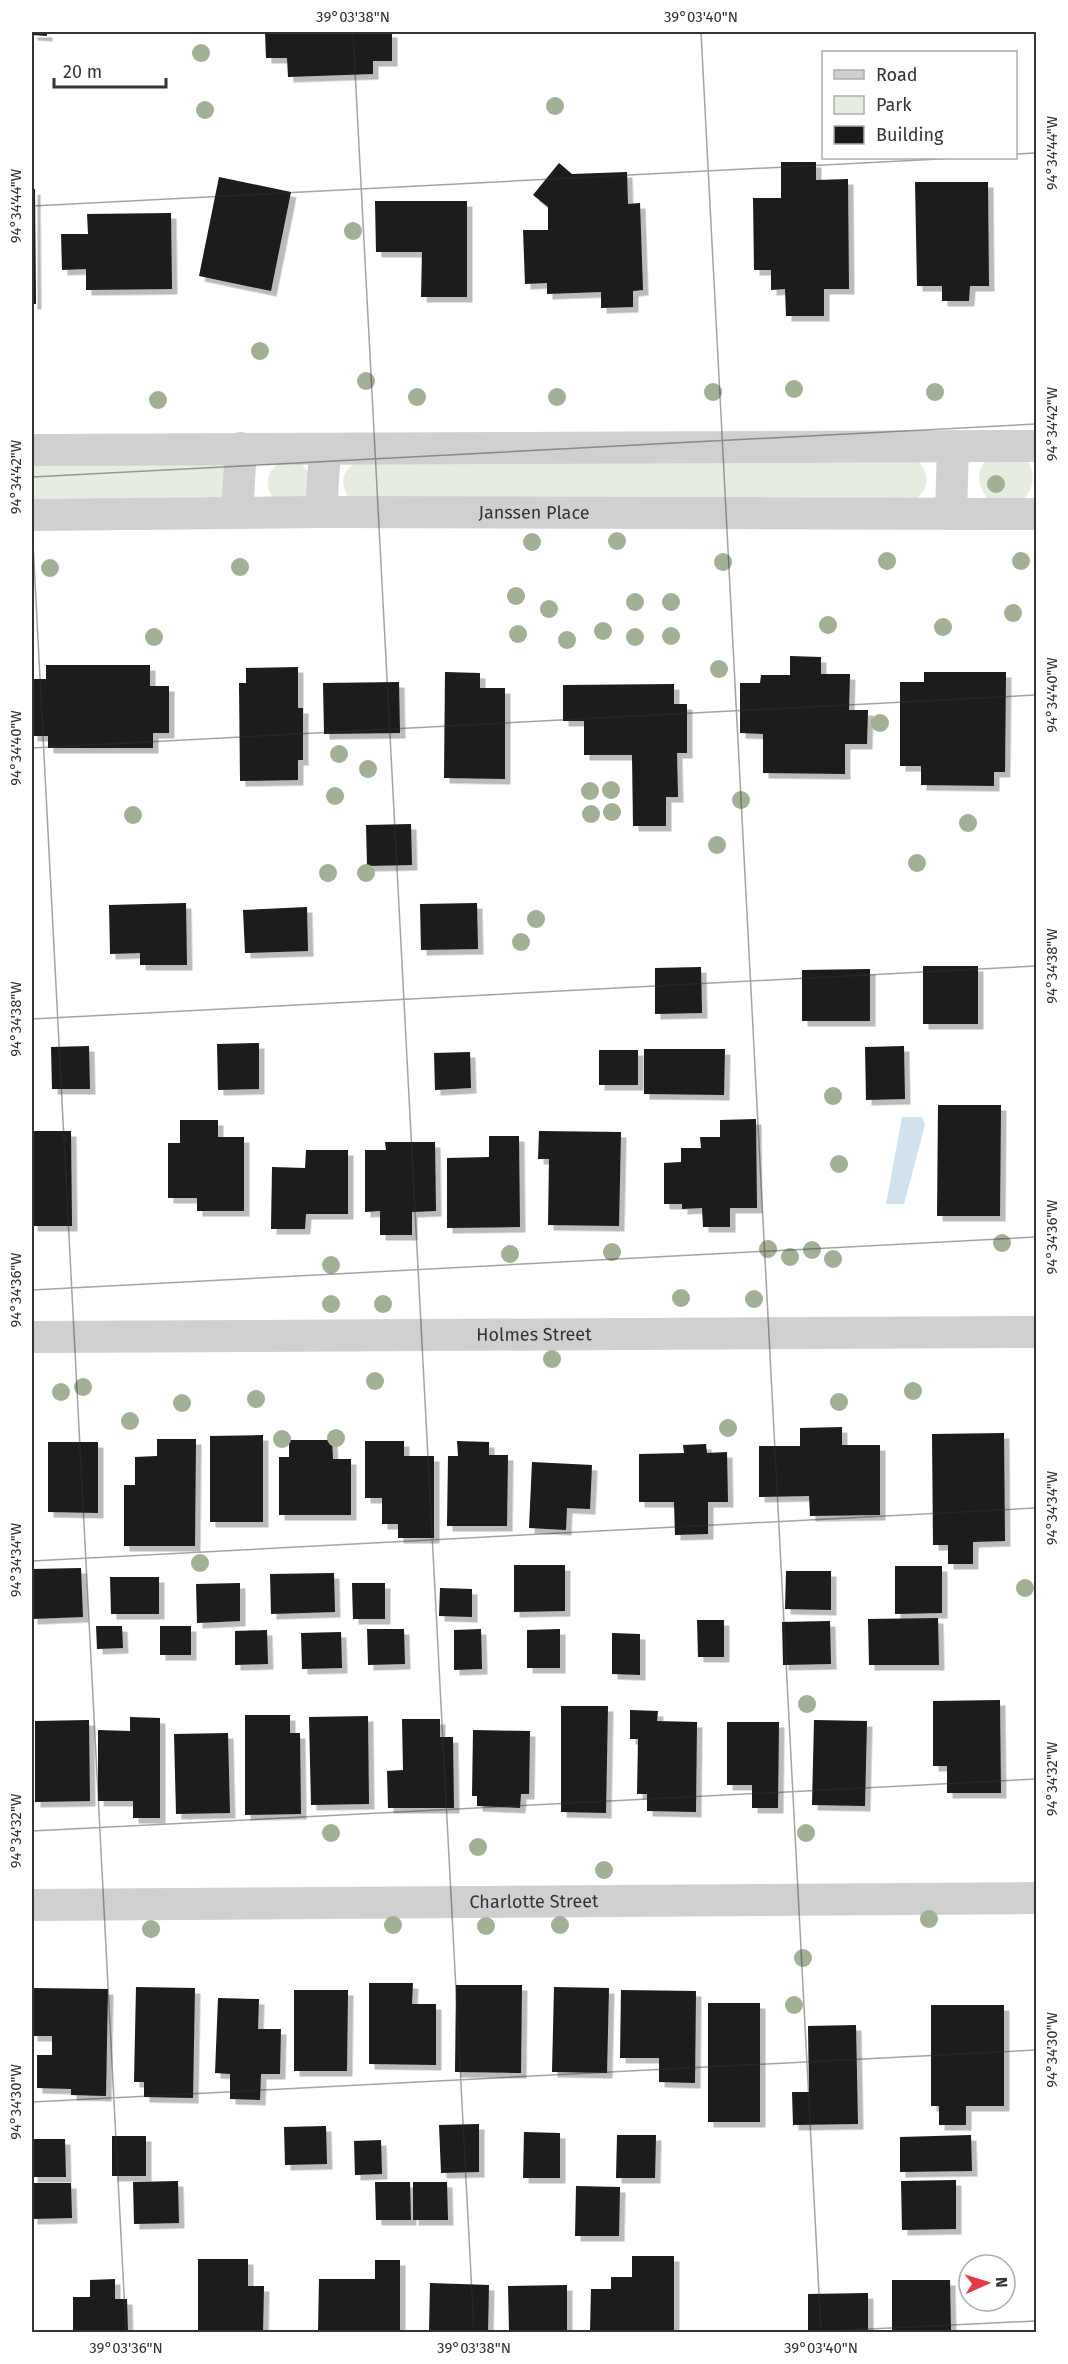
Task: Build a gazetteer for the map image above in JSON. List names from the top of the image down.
{
  "streets": {
    "street": ["Janssen Place", "Holmes Street", "Charlotte Street"]
  },
  "legend": ["Road", "Park", "Building"],
  "scale_bar": "20 m",
  "north": "right",
  "coordinates": [
    "39°03'38\"N",
    "39°03'40\"N",
    "94°34'44\"W",
    "94°34'42\"W",
    "94°34'40\"W",
    "94°34'38\"W",
    "94°34'36\"W",
    "94°34'34\"W",
    "94°34'32\"W",
    "94°34'30\"W",
    "39°03'36\"N"
  ]
}
